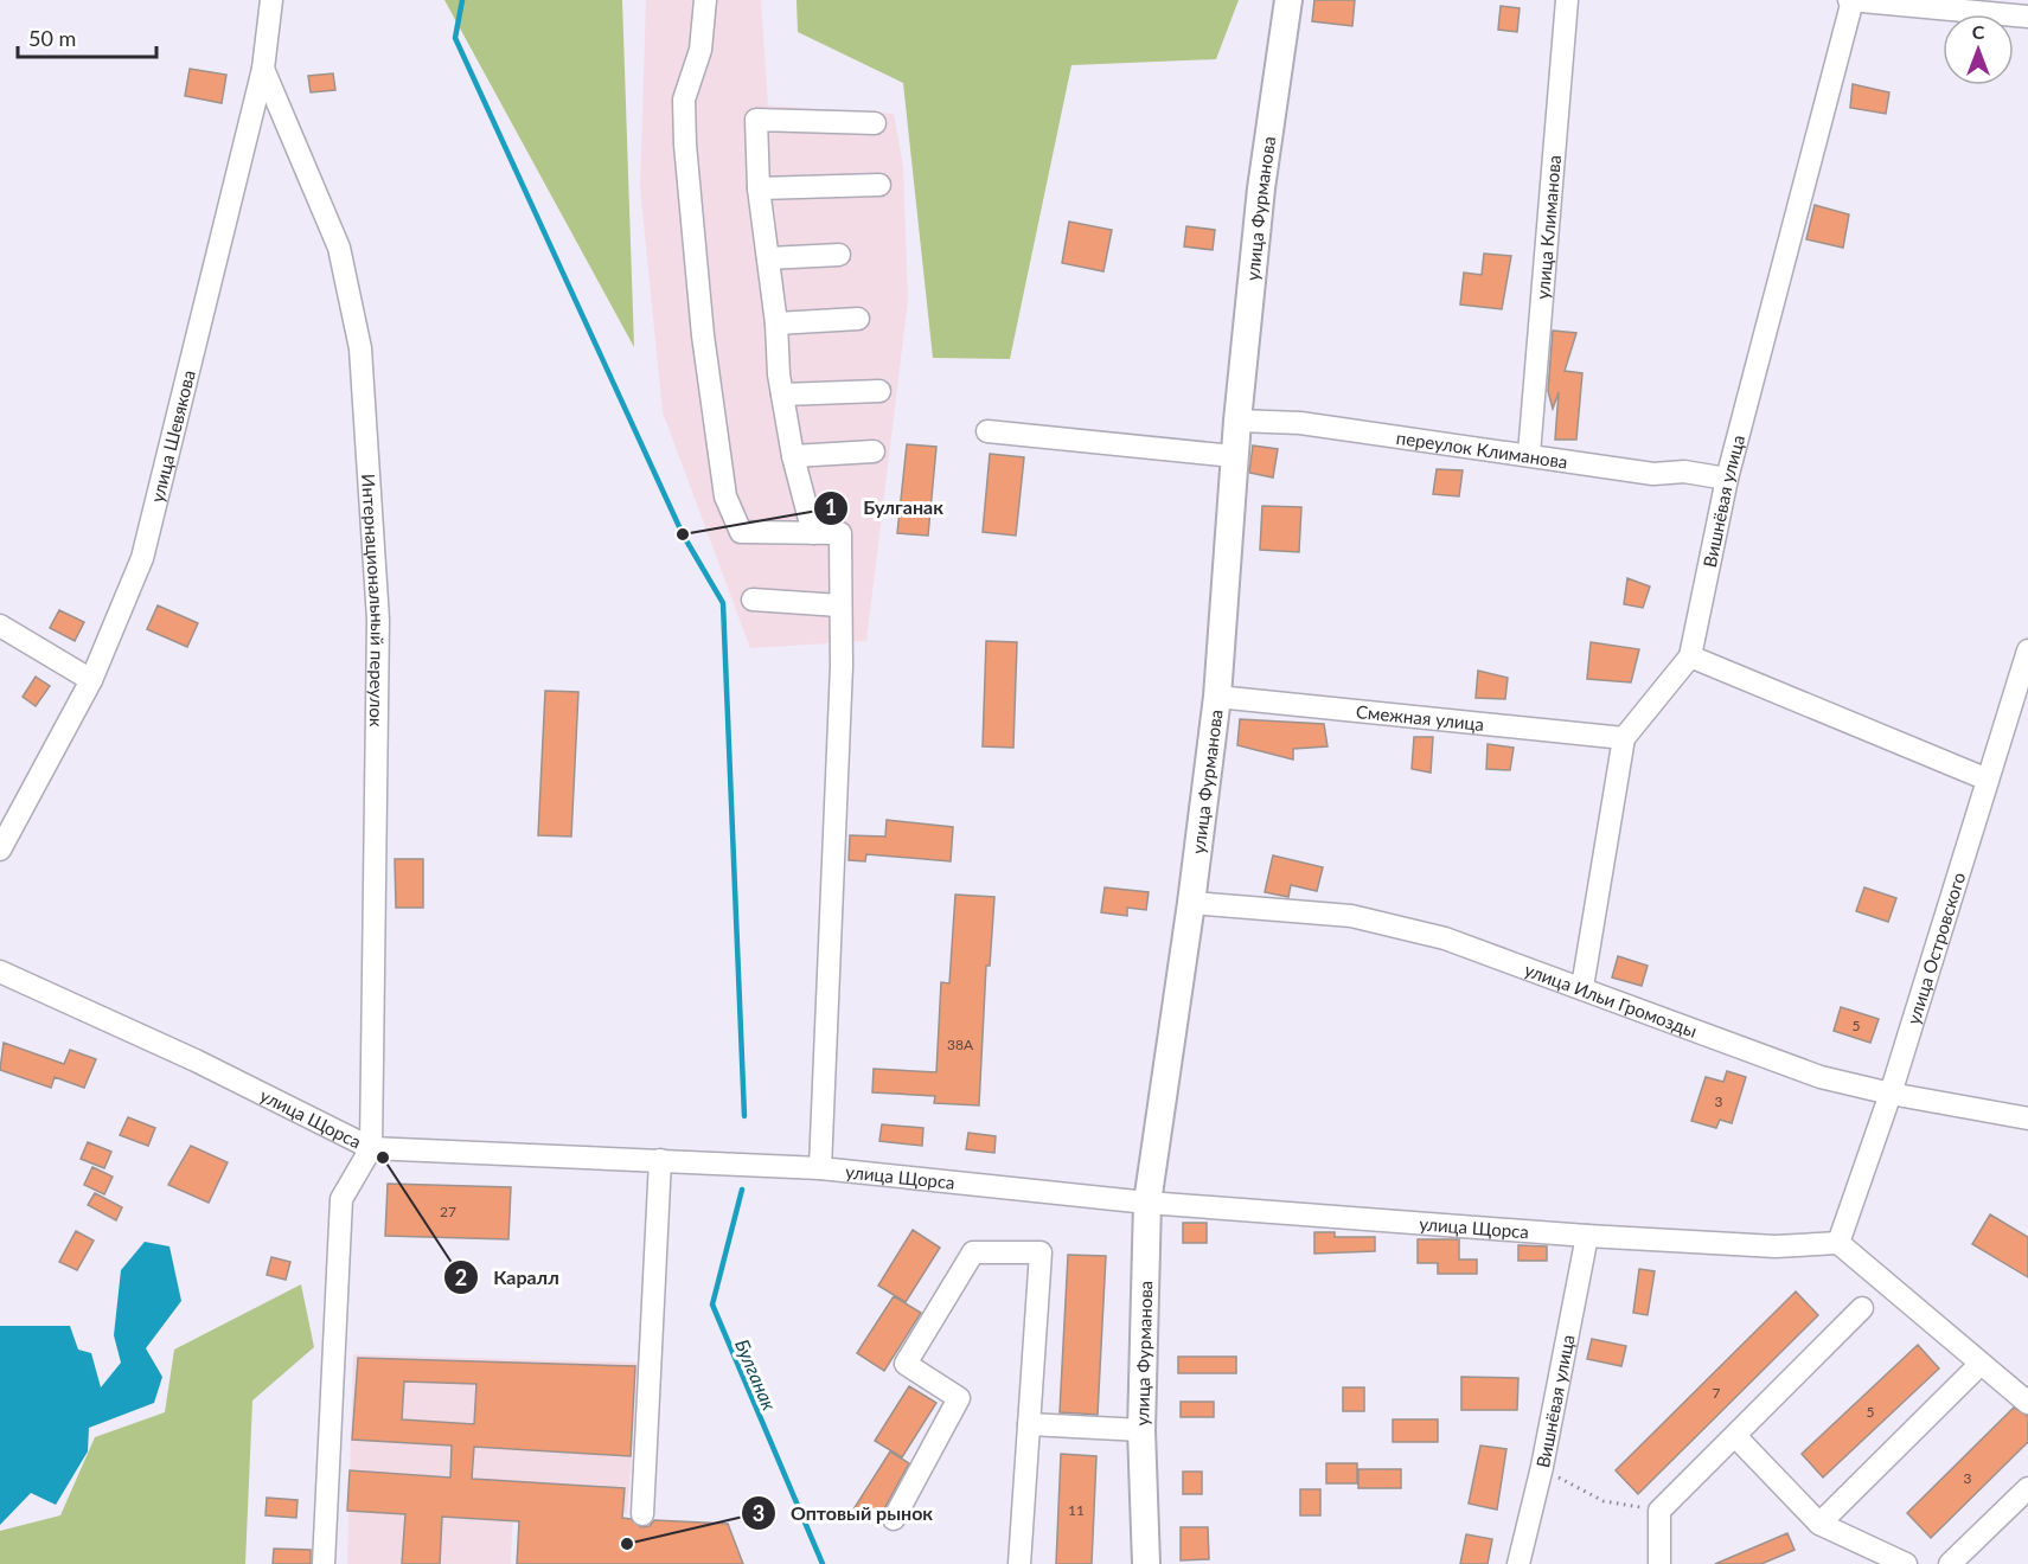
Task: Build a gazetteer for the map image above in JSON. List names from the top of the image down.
{
  "streets": {
    "main road": ["улица Фурманова"],
    "street": [
      "улица Климанова",
      "улица Шевякова",
      "переулок Климанова",
      "Вишнёвая улица",
      "Интернациональный переулок",
      "Смежная улица",
      "улица Островского",
      "улица Ильи Громозды",
      "улица Щорса"
    ]
  },
  "crossings": [
    ["улица Фурманова", "переулок Климанова"],
    ["улица Фурманова", "Смежная улица"],
    ["улица Фурманова", "улица Ильи Громозды"],
    ["улица Фурманова", "улица Щорса"],
    ["улица Климанова", "переулок Климанова"],
    ["улица Шевякова", "Интернациональный переулок"],
    ["переулок Климанова", "Вишнёвая улица"],
    ["Вишнёвая улица", "Смежная улица"],
    ["Вишнёвая улица", "улица Ильи Громозды"],
    ["Вишнёвая улица", "улица Щорса"],
    ["Интернациональный переулок", "улица Щорса"],
    ["улица Островского", "улица Ильи Громозды"],
    ["улица Островского", "улица Щорса"]
  ],
  "water": ["Булганак"],
  "places": ["Булганак", "Каралл", "Оптовый рынок"],
  "house_numbers": [
    "5",
    "38А",
    "3",
    "27",
    "7",
    "5",
    "3",
    "11"
  ],
  "scale_bar": "50 m",
  "north": "top"
}
